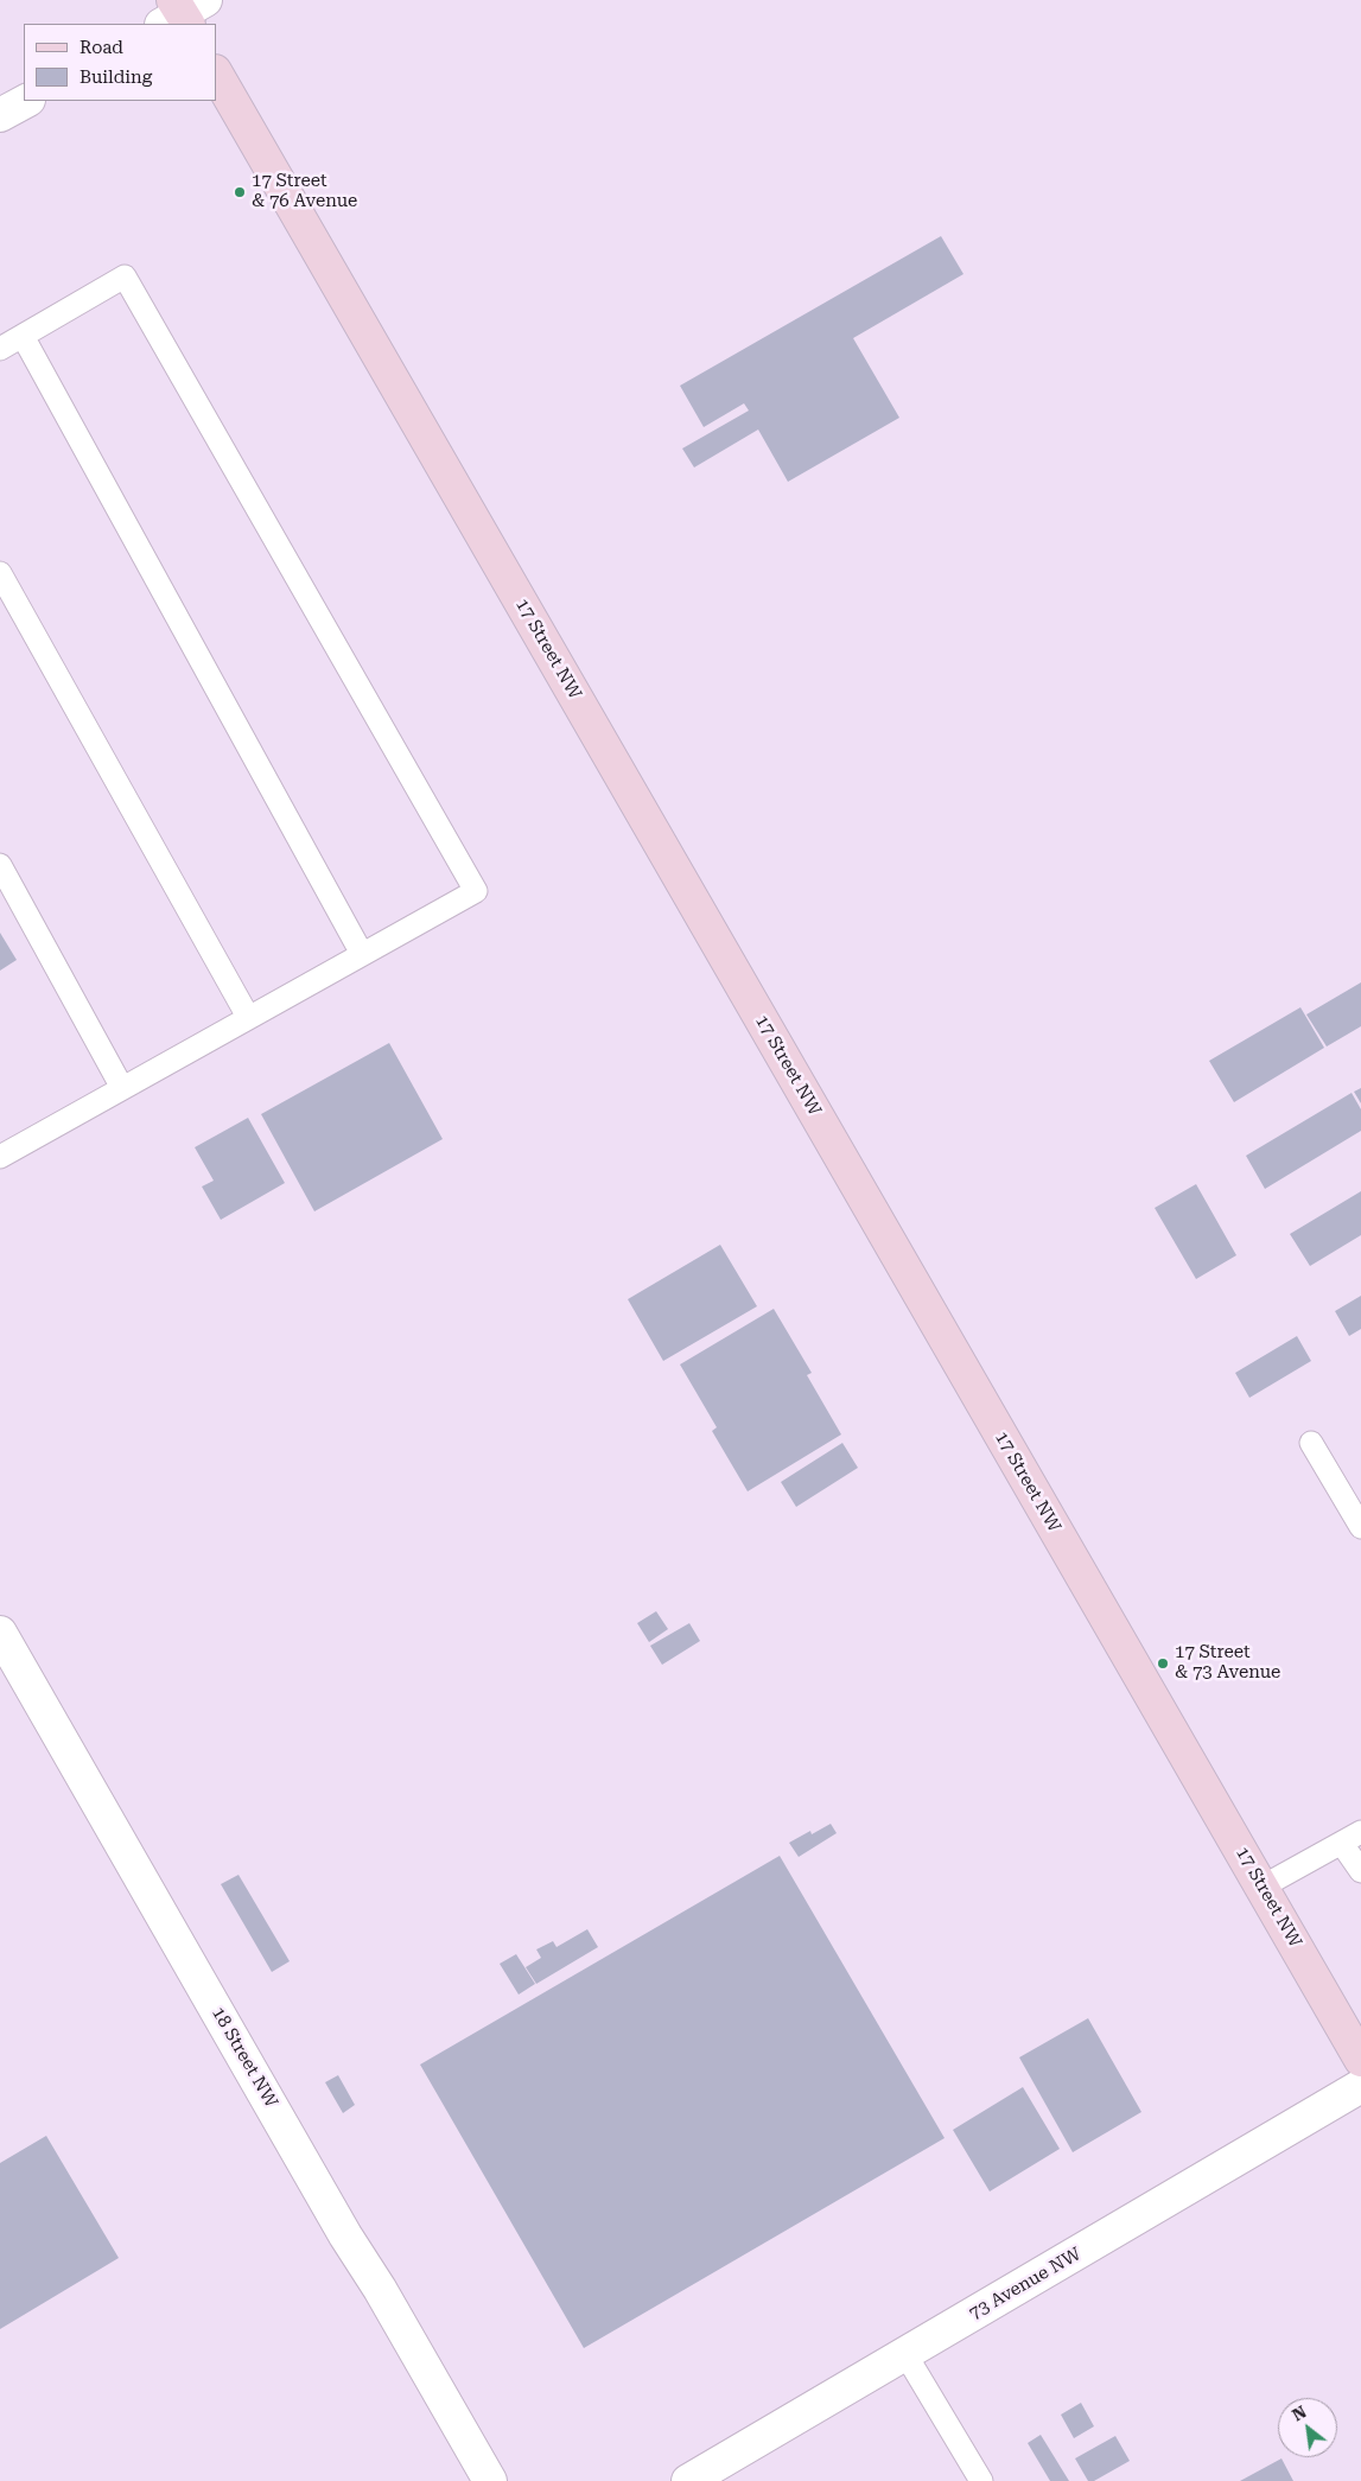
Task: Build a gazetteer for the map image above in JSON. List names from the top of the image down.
{
  "streets": {
    "main road": ["17 Street NW"],
    "street": ["18 Street NW", "73 Avenue NW"]
  },
  "places": ["17 Street & 76 Avenue", "17 Street & 73 Avenue"],
  "legend": ["Road", "Building"],
  "north": "top left"
}
